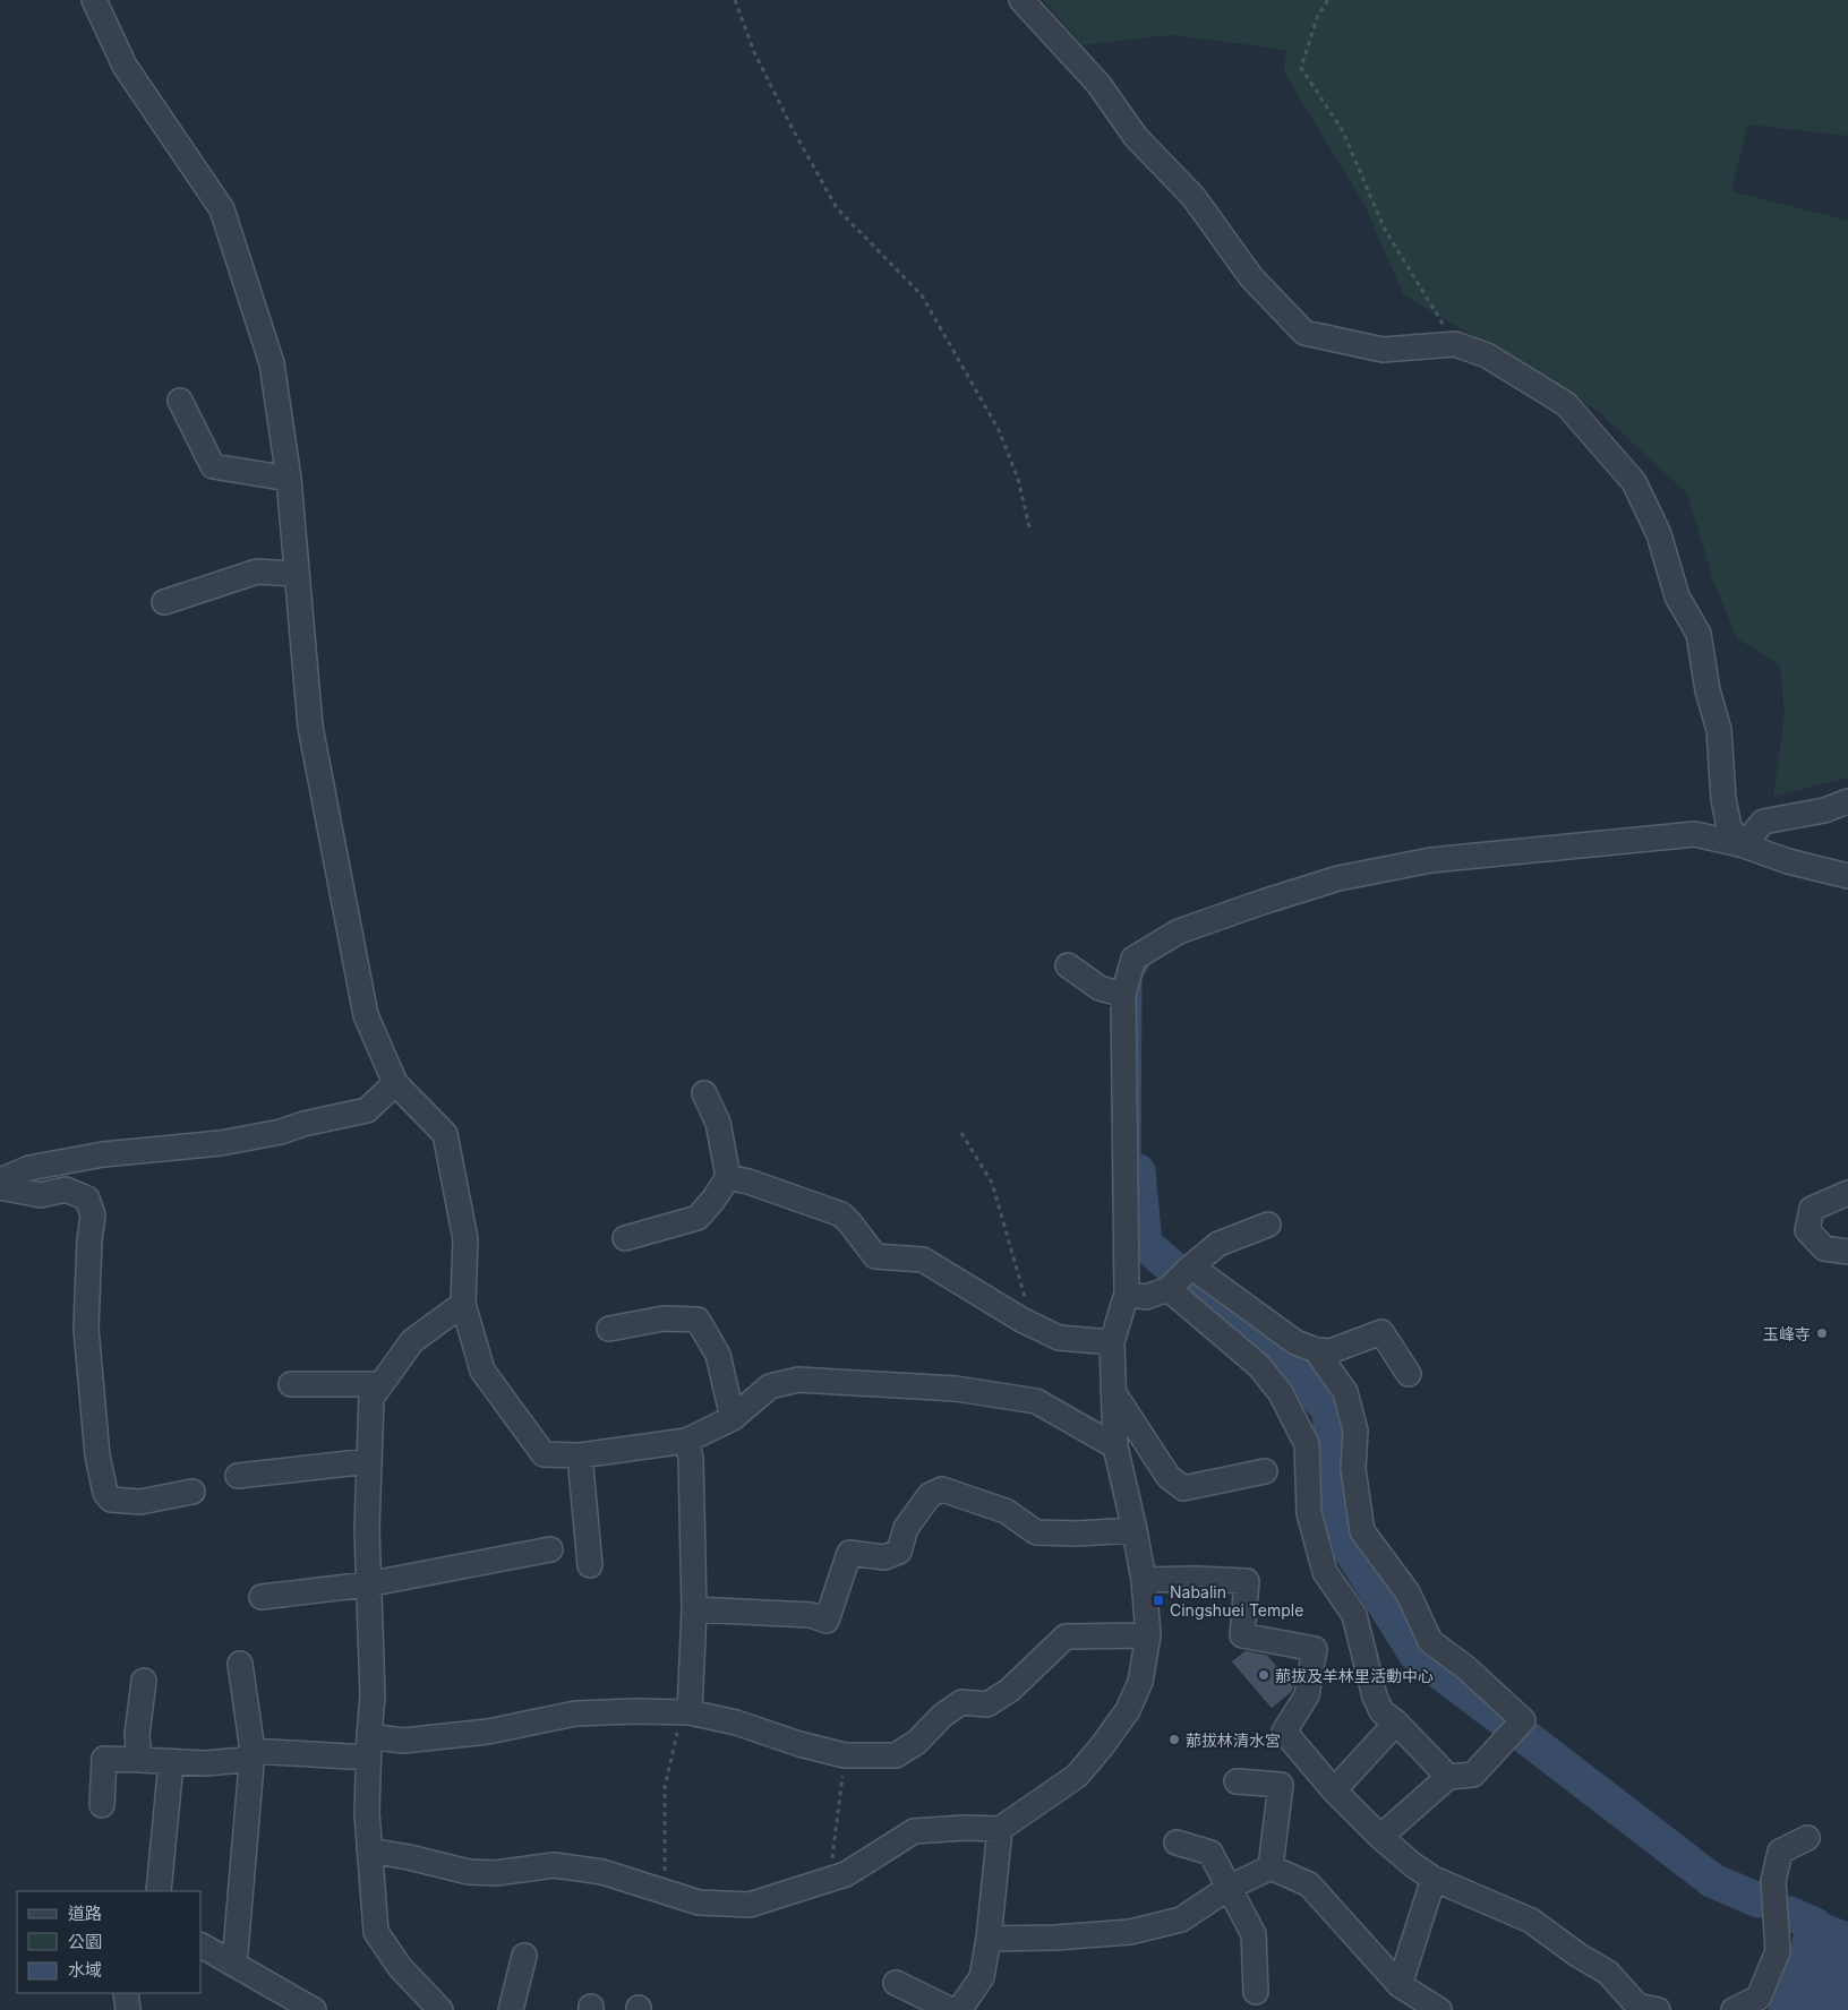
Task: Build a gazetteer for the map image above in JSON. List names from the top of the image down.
{
  "places": {
    "other": ["玉峰寺", "𦰡拔及羊林里活動中心", "𦰡拔林清水宮"],
    "transit": ["Nabalin Cingshuei Temple"]
  },
  "legend": ["道路", "公園", "水域"]
}
